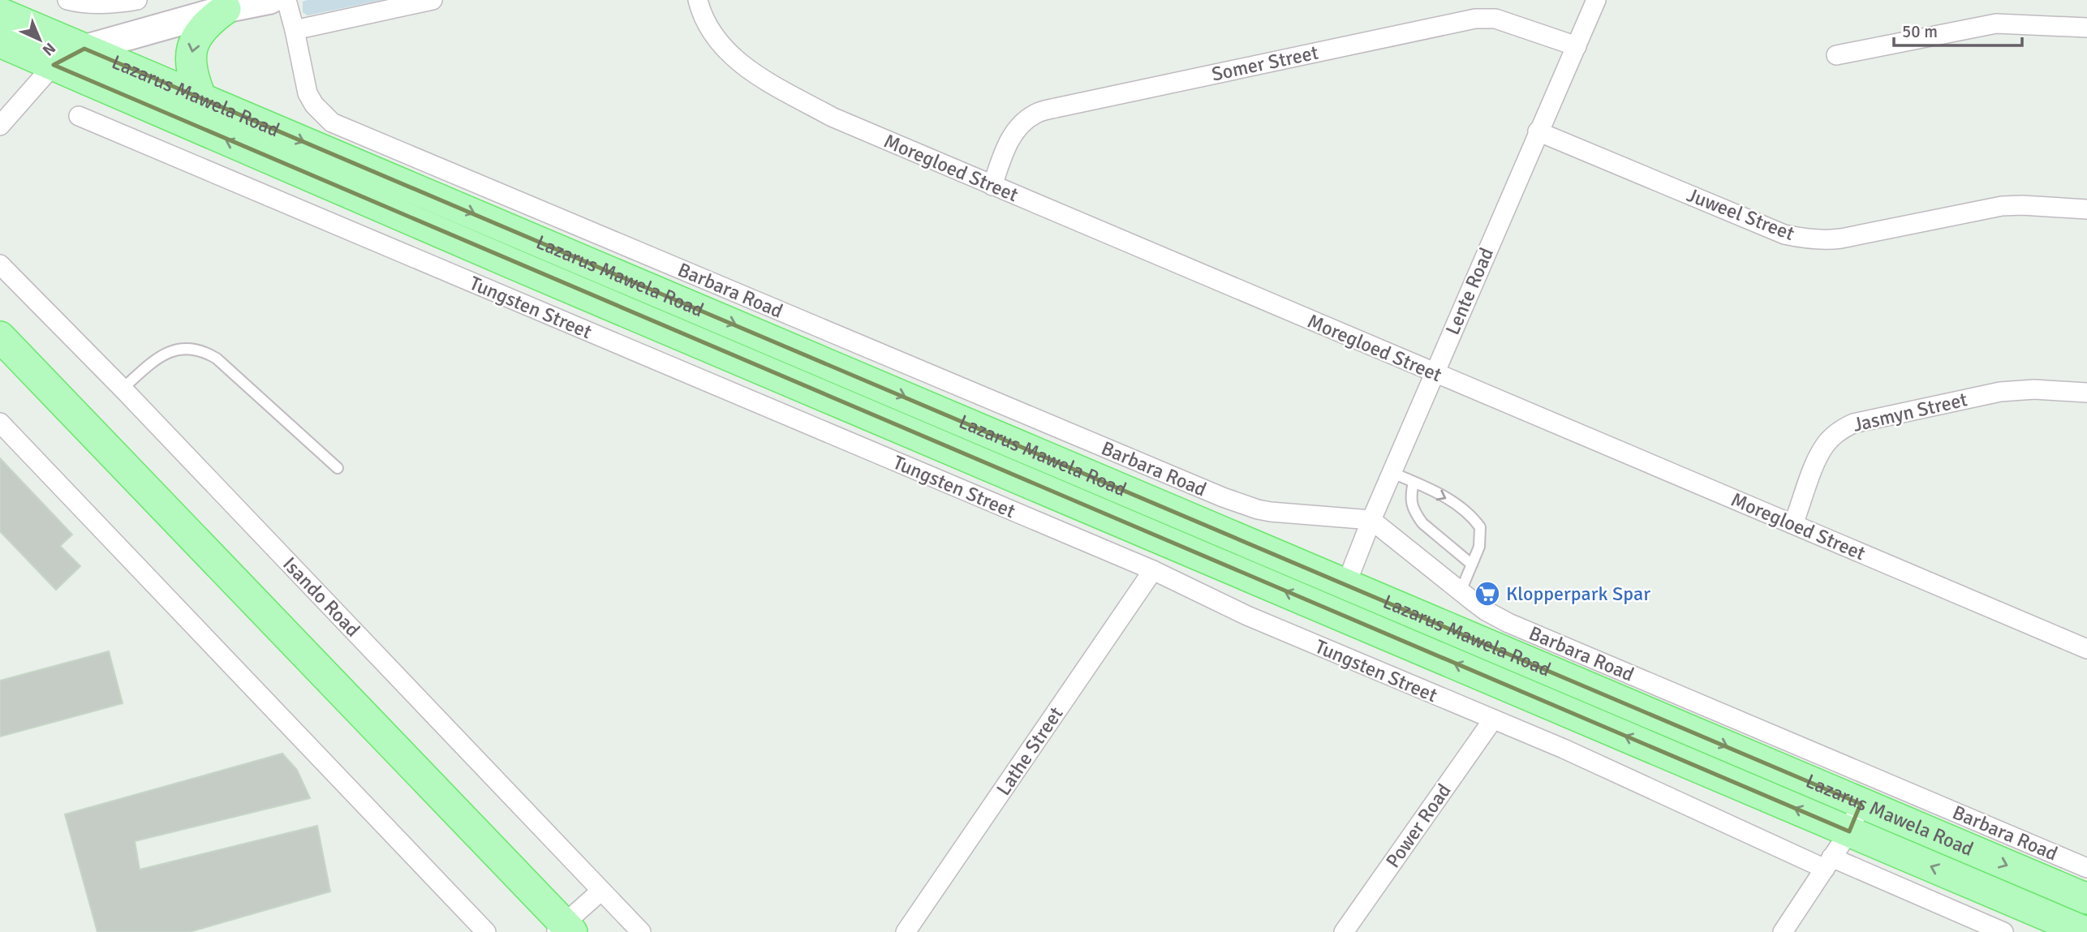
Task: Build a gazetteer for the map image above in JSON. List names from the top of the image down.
{
  "streets": {
    "main road": ["Lazarus Mawela Road"],
    "street": [
      "Somer Street",
      "Moregloed Street",
      "Juweel Street",
      "Barbara Road",
      "Lente Road",
      "Tungsten Street",
      "Jasmyn Street",
      "Isando Road",
      "Lathe Street",
      "Power Road"
    ]
  },
  "crossings": [
    ["Somer Street", "Moregloed Street"],
    ["Somer Street", "Lente Road"],
    ["Lazarus Mawela Road", "Lente Road"],
    ["Moregloed Street", "Lente Road"],
    ["Moregloed Street", "Jasmyn Street"],
    ["Juweel Street", "Lente Road"],
    ["Barbara Road", "Lente Road"],
    ["Tungsten Street", "Lathe Street"],
    ["Tungsten Street", "Power Road"]
  ],
  "places": {
    "supermarket": ["Klopperpark Spar"]
  },
  "scale_bar": "50 m",
  "north": "bottom right"
}
